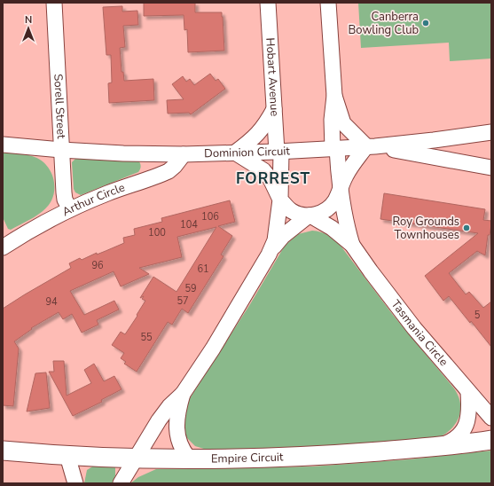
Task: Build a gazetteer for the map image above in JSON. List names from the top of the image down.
{
  "streets": {
    "street": [
      "Hobart Avenue",
      "Sorell Street",
      "Dominion Circuit",
      "Arthur Circle",
      "Tasmania Circle",
      "Empire Circuit"
    ]
  },
  "crossings": [
    ["Hobart Avenue", "Dominion Circuit"],
    ["Hobart Avenue", "Tasmania Circle"],
    ["Sorell Street", "Dominion Circuit"],
    ["Sorell Street", "Arthur Circle"],
    ["Dominion Circuit", "Arthur Circle"],
    ["Dominion Circuit", "Tasmania Circle"]
  ],
  "districts": ["FORREST"],
  "places": ["Canberra Bowling Club", "Roy Grounds Townhouses"],
  "house_numbers": [
    "106",
    "104",
    "100",
    "96",
    "61",
    "59",
    "57",
    "94",
    "5",
    "55"
  ],
  "north": "top"
}
